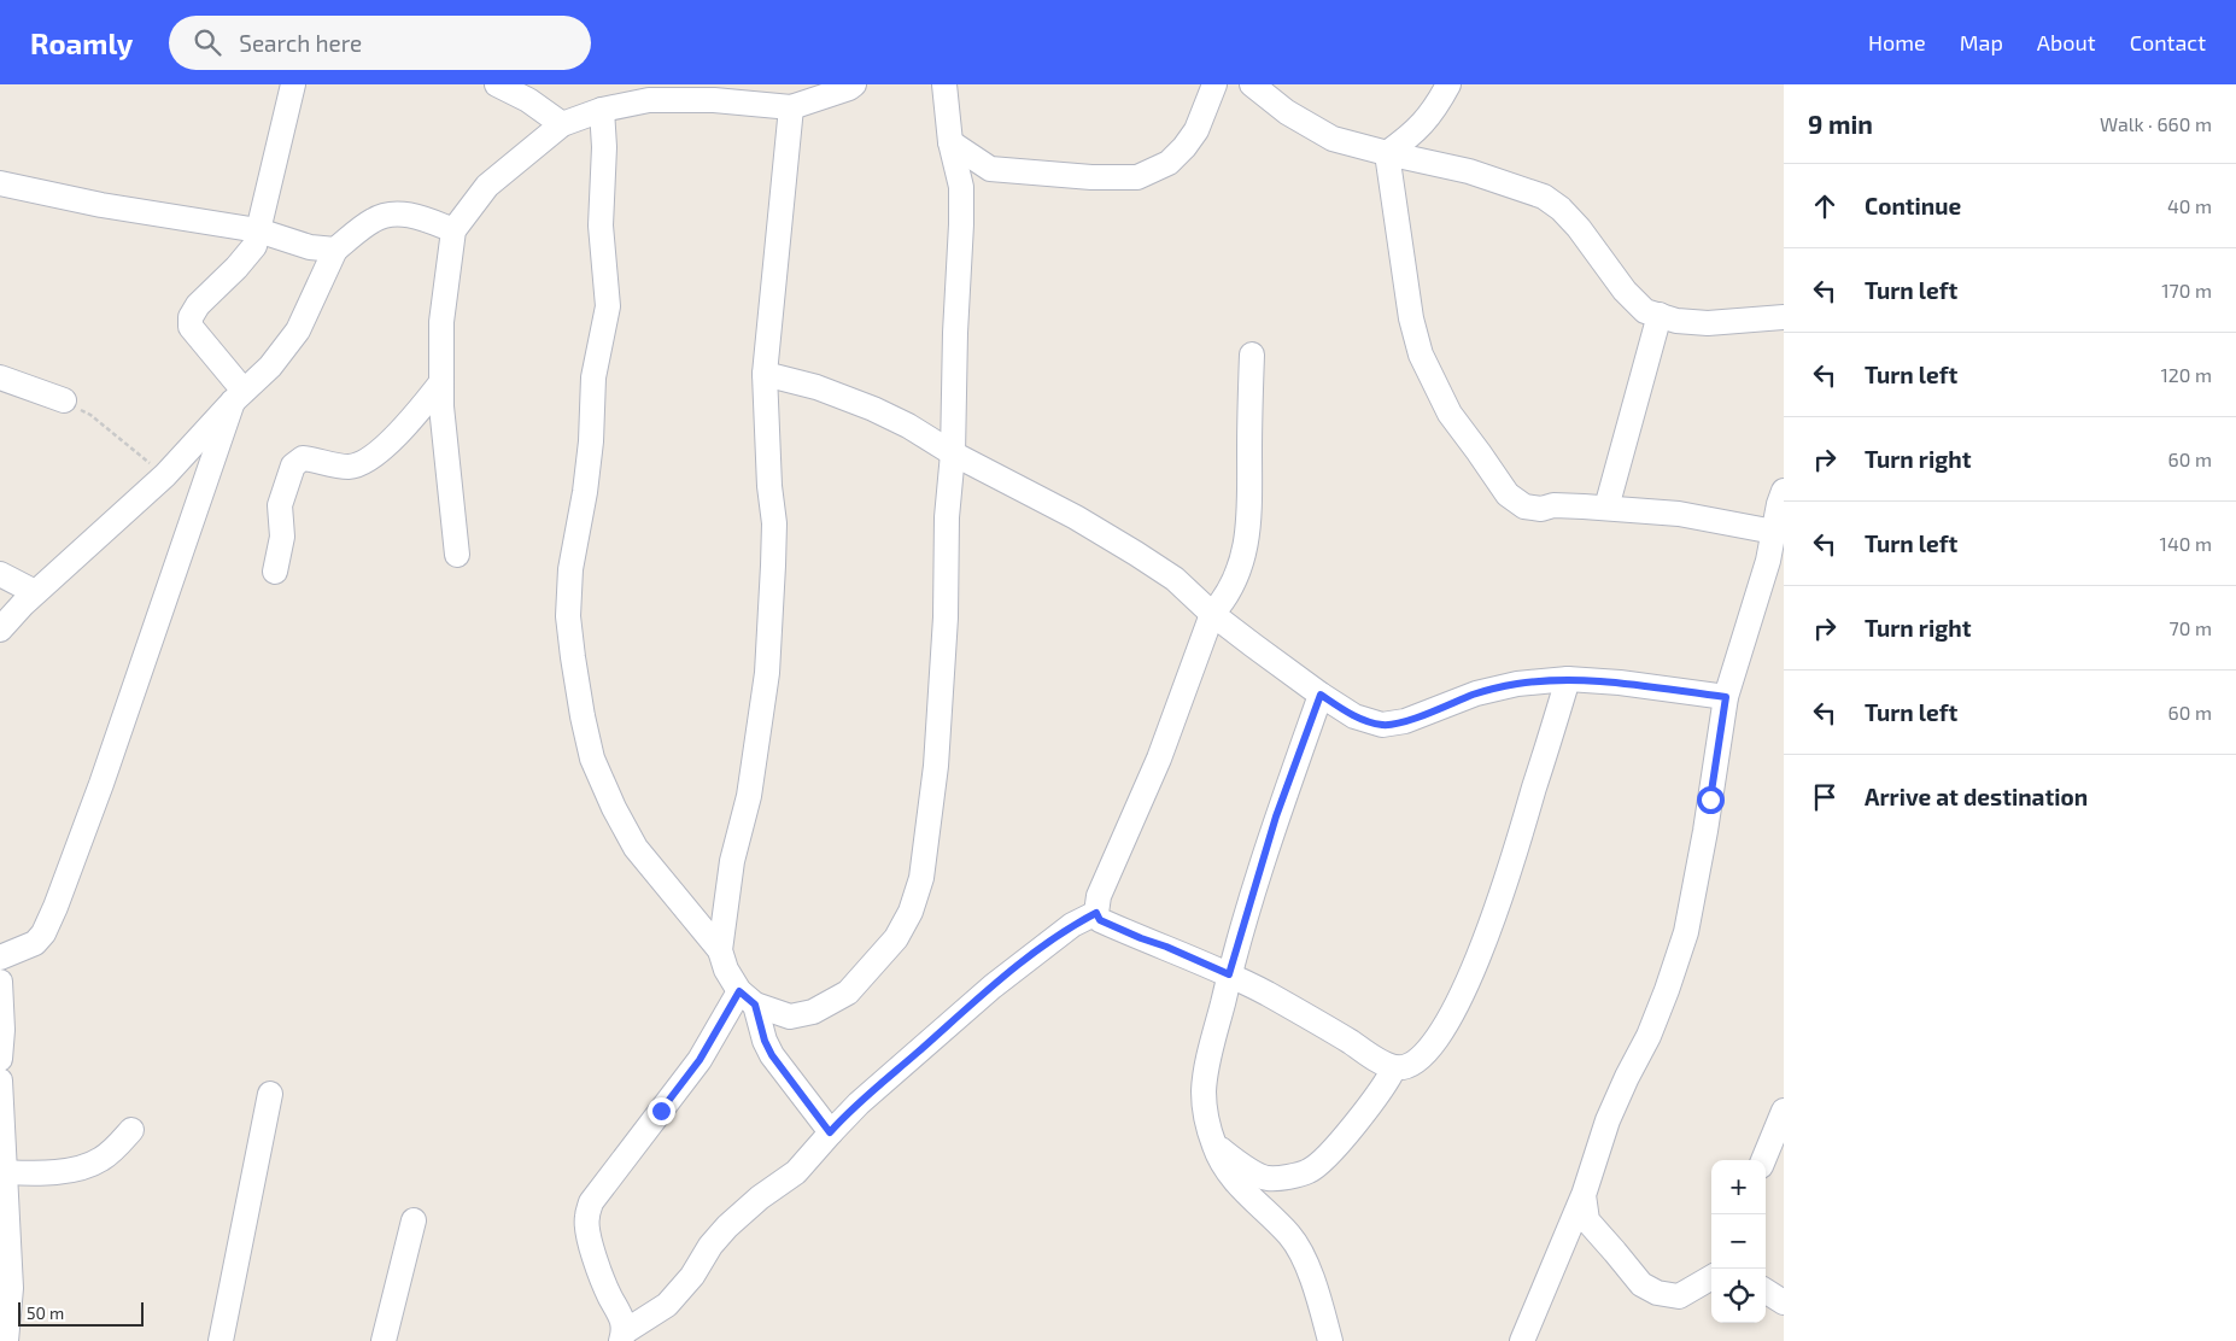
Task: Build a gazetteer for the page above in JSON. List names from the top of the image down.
{
  "scale_bar": "50 m",
  "page": {
    "header": "Roamly",
    "search": "Search here",
    "nav": [
      "Home",
      "Map",
      "About",
      "Contact"
    ],
    "heading": ["9 min", "Walk · 660 m"],
    "list": [
      ["Continue", "40 m"],
      ["Turn left", "170 m"],
      ["Turn left", "120 m"],
      ["Turn right", "60 m"],
      ["Turn left", "140 m"],
      ["Turn right", "70 m"],
      ["Turn left", "60 m"],
      "Arrive at destination"
    ],
    "map_buttons": ["+", "−"],
    "scale": "50 m"
  }
}
